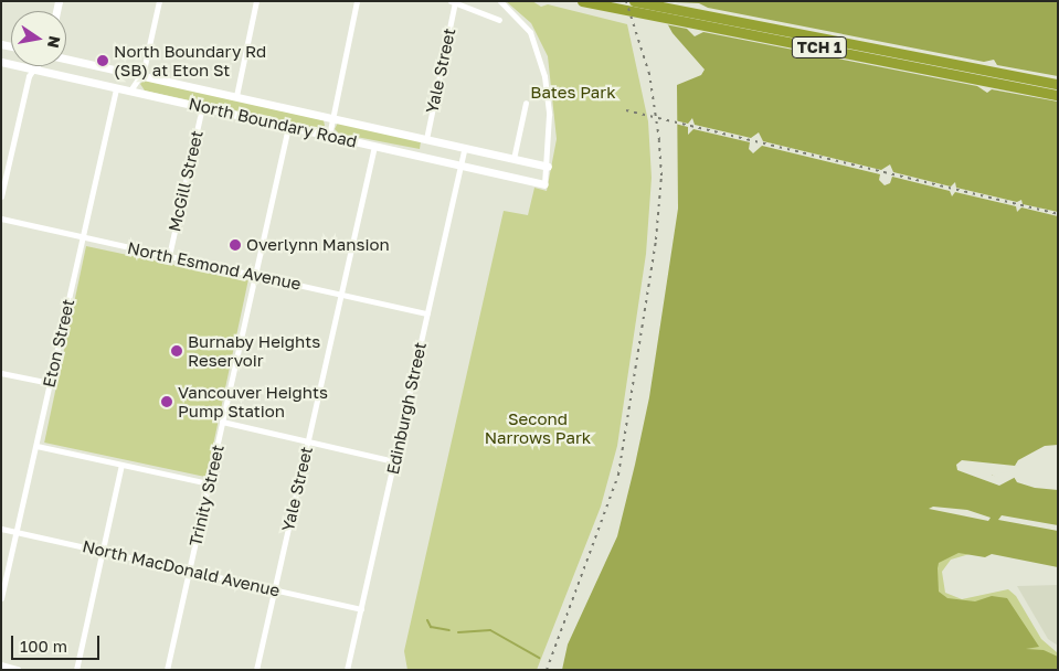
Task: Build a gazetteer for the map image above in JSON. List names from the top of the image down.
{
  "streets": {
    "highway": ["TCH 1"],
    "street": [
      "Yale Street",
      "North Boundary Road",
      "McGill Street",
      "North Esmond Avenue",
      "Eton Street",
      "Edinburgh Street",
      "Trinity Street",
      "North MacDonald Avenue"
    ]
  },
  "crossings": [
    ["Yale Street", "North Boundary Road"],
    ["Yale Street", "North Esmond Avenue"],
    ["Yale Street", "North MacDonald Avenue"],
    ["North Boundary Road", "McGill Street"],
    ["North Boundary Road", "Eton Street"],
    ["North Boundary Road", "Edinburgh Street"],
    ["North Boundary Road", "Trinity Street"],
    ["McGill Street", "North Esmond Avenue"],
    ["North Esmond Avenue", "Eton Street"],
    ["North Esmond Avenue", "Edinburgh Street"],
    ["North Esmond Avenue", "Trinity Street"],
    ["Eton Street", "North MacDonald Avenue"],
    ["Edinburgh Street", "North MacDonald Avenue"],
    ["Trinity Street", "North MacDonald Avenue"]
  ],
  "parks": ["Bates Park", "Second Narrows Park"],
  "places": [
    "North Boundary Rd (SB) at Eton St",
    "Overlynn Mansion",
    "Burnaby Heights Reservoir",
    "Vancouver Heights Pump Station"
  ],
  "scale_bar": "100 m",
  "north": "right"
}
